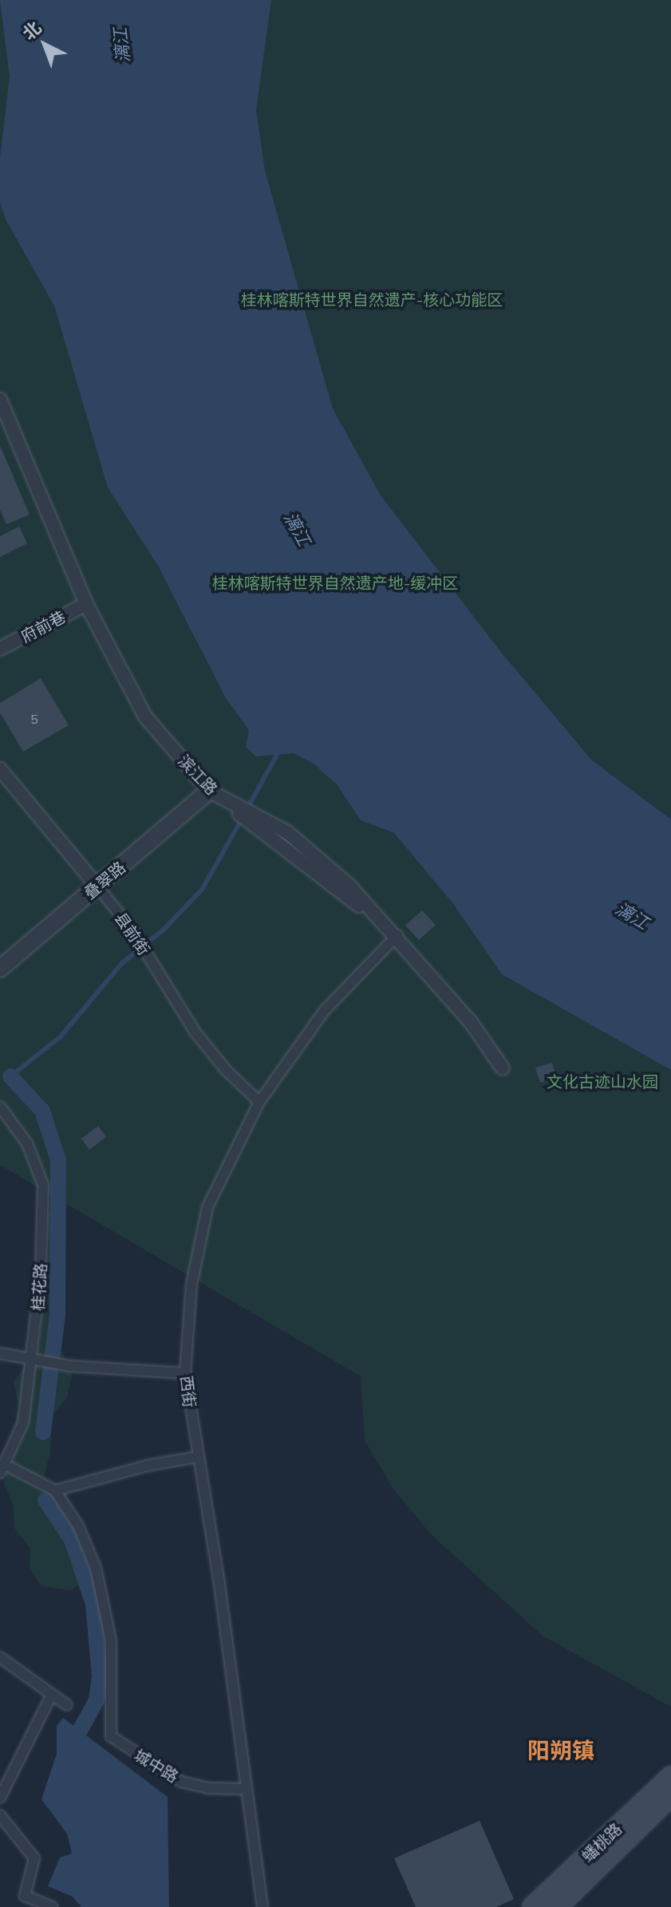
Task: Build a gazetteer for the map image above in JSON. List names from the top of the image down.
{
  "streets": {
    "main road": ["蟠桃路"],
    "street": [
      "府前巷",
      "滨江路",
      "叠翠路",
      "县前街",
      "桂花路",
      "西街",
      "城中路"
    ]
  },
  "crossings": [
    ["府前巷", "滨江路"],
    ["滨江路", "叠翠路"],
    ["滨江路", "西街"],
    ["叠翠路", "县前街"],
    ["县前街", "西街"],
    ["西街", "城中路"]
  ],
  "districts": ["阳朔镇"],
  "water": ["漓江"],
  "parks": ["桂林喀斯特世界自然遗产-核心功能区", "桂林喀斯特世界自然遗产地-缓冲区", "文化古迹山水园"],
  "house_numbers": ["5"],
  "north": "top left"
}
